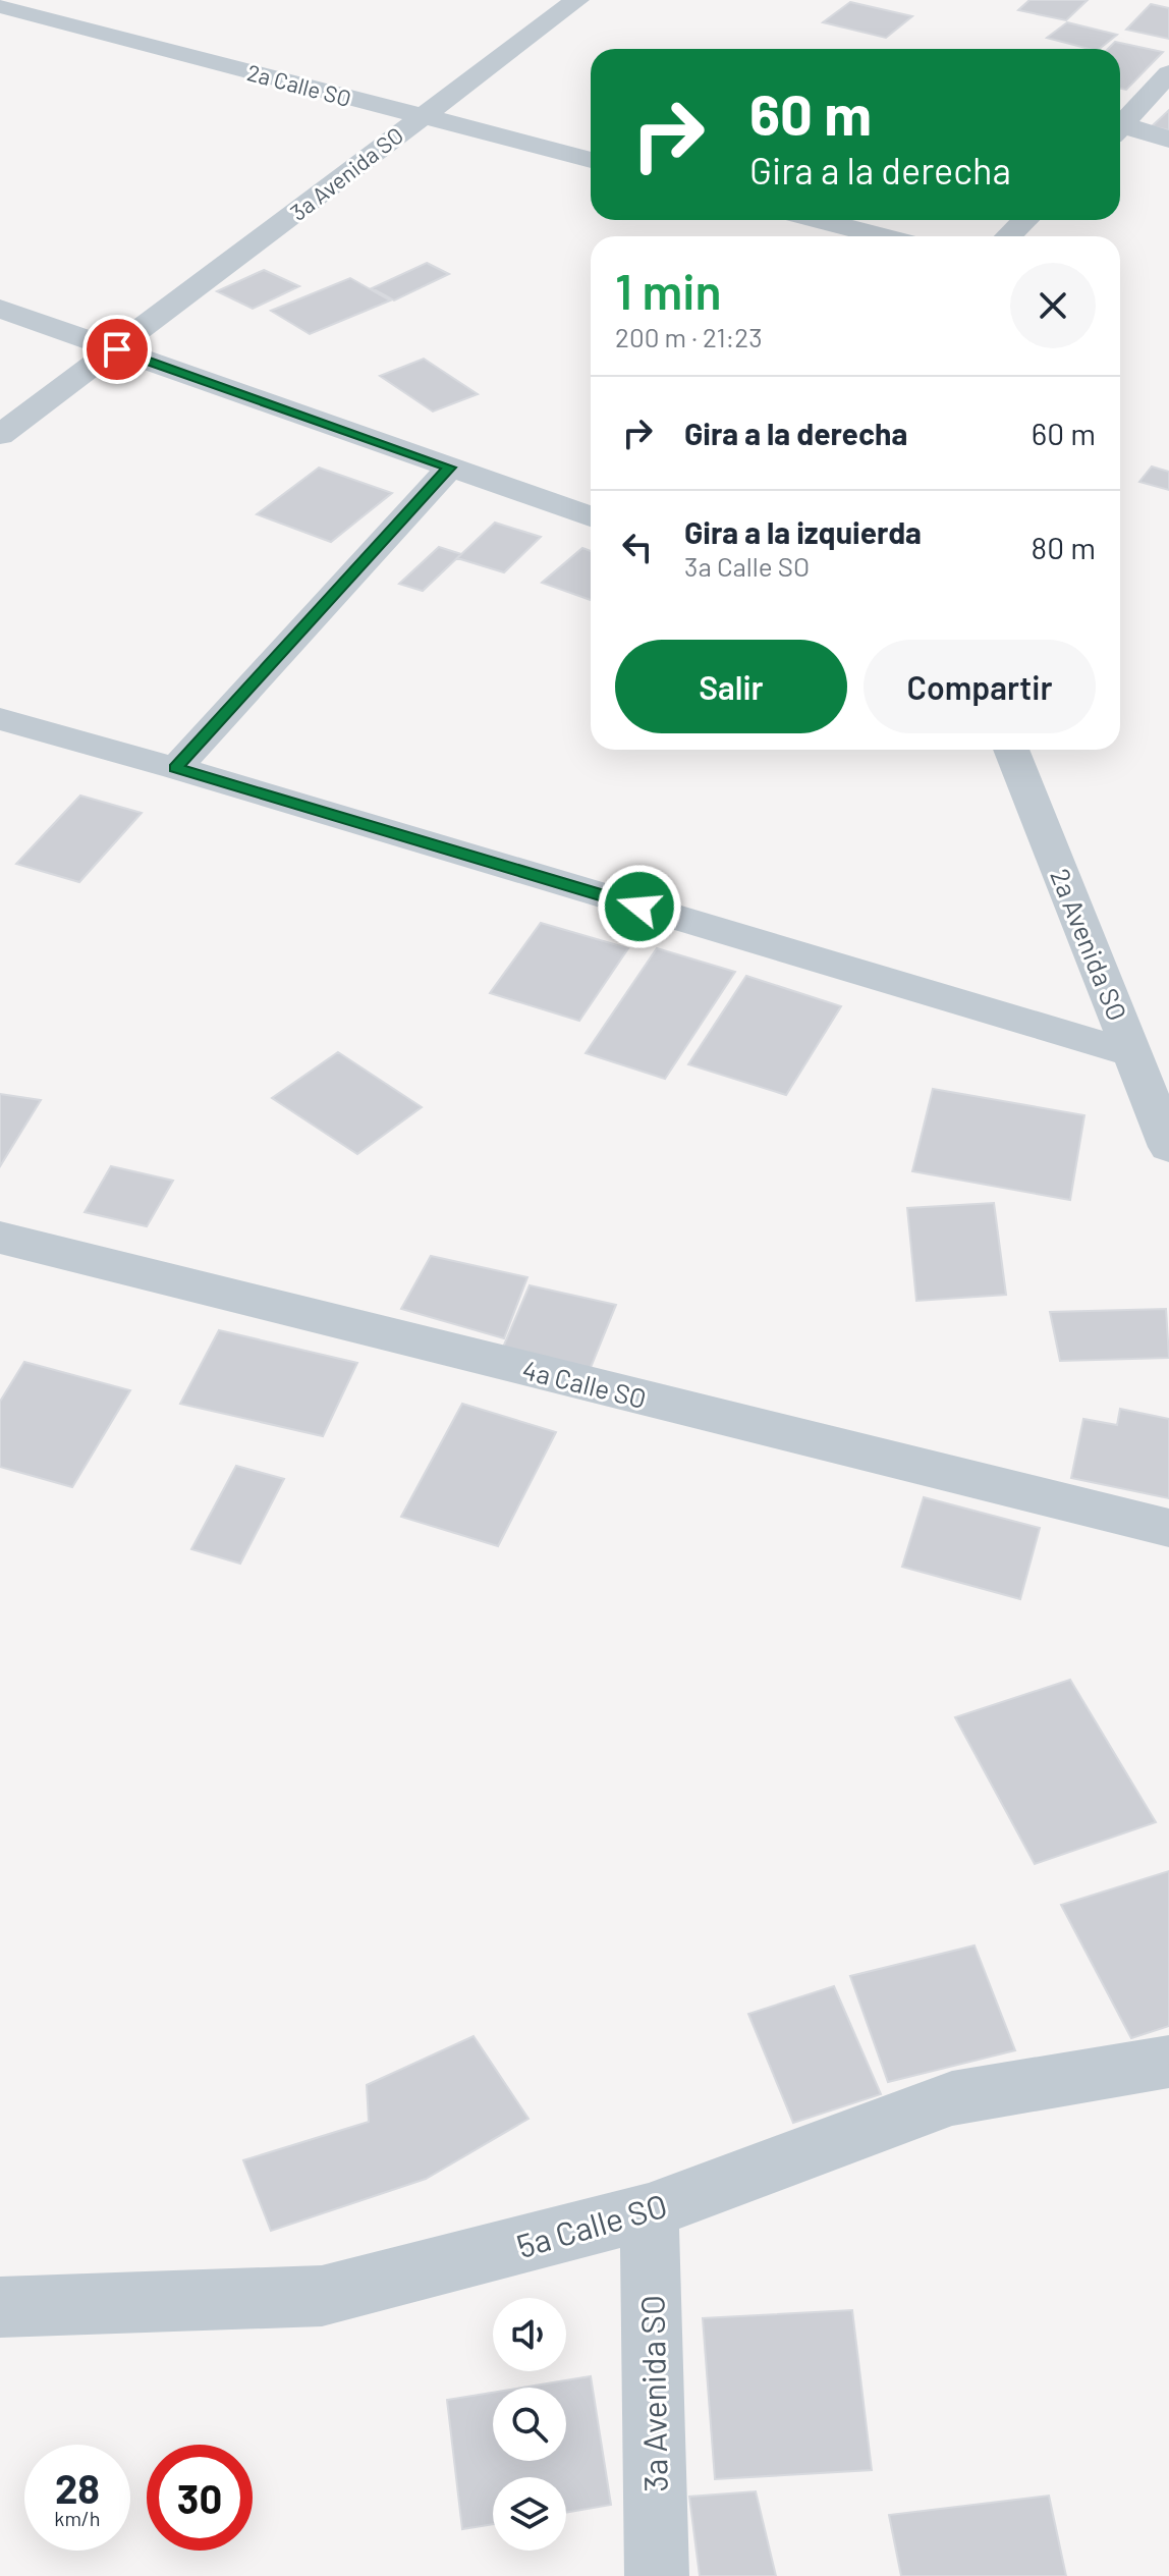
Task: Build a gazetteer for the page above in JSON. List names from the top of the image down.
{
  "streets": {
    "street": [
      "2a Calle SO",
      "3a Avenida SO",
      "2a Avenida SO",
      "4a Calle SO",
      "5a Calle SO"
    ]
  },
  "crossings": [
    ["2a Calle SO", "3a Avenida SO"],
    ["3a Avenida SO", "5a Calle SO"]
  ],
  "page": {
    "turn": ["60 m", "Gira a la derecha"],
    "heading": ["1 min", "200 m · 21:23"],
    "list": [
      {
        "name": "Gira a la derecha",
        "value": "60 m"
      },
      {
        "name": "Gira a la izquierda",
        "note": "3a Calle SO",
        "value": "80 m"
      }
    ],
    "buttons": ["Salir", "Compartir"],
    "speed": "28 km/h",
    "limit": "30"
  }
}
